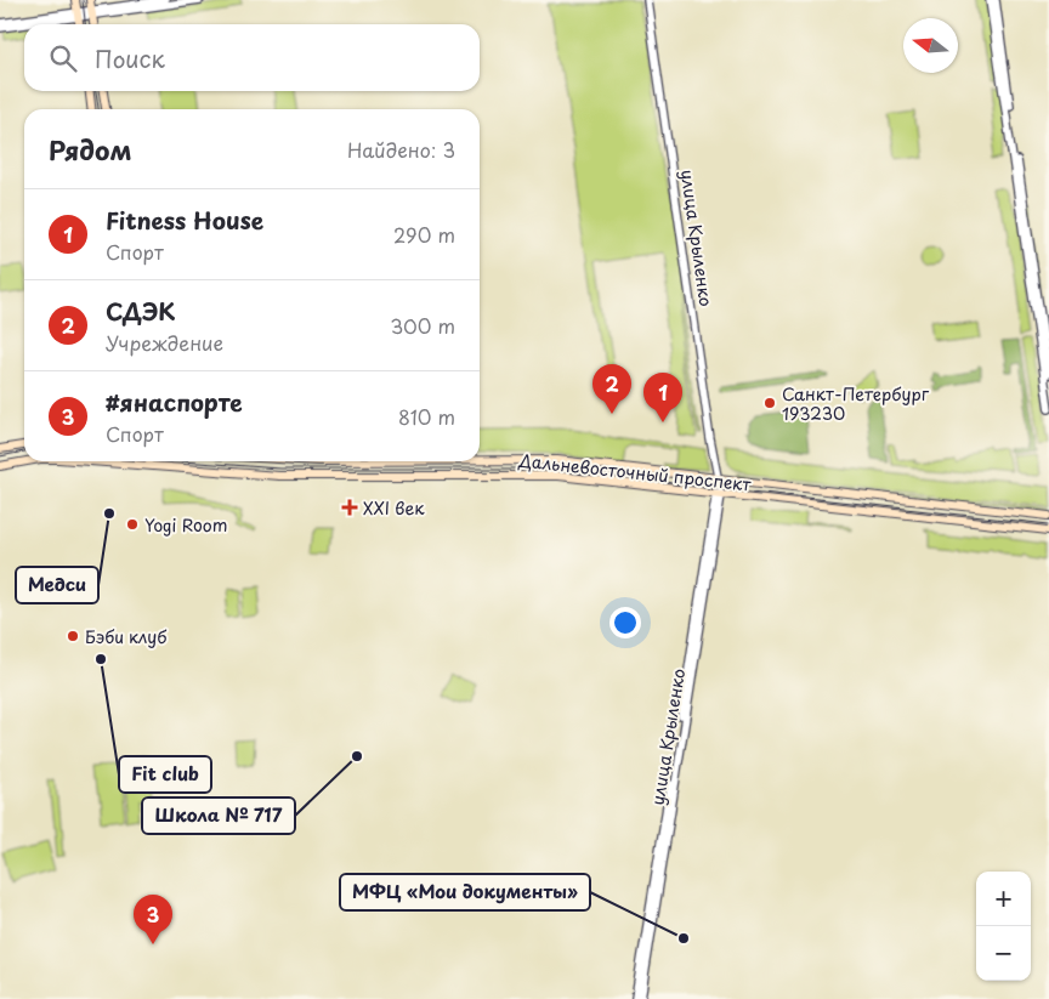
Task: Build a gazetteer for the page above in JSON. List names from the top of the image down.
{
  "streets": {
    "main road": ["Дальневосточный проспект"],
    "street": ["улица Крыленко"]
  },
  "crossings": [
    ["улица Крыленко", "Дальневосточный проспект"]
  ],
  "places": {
    "other": [
      "Санкт-Петербург 193230",
      "Медси",
      "Yogi Room",
      "Бэби клуб",
      "Fit club",
      "Школа № 717",
      "МФЦ «Мои документы»"
    ],
    "health": ["XXI век"]
  },
  "north": "left",
  "page": {
    "search": "Поиск",
    "heading": ["Рядом", "Найдено: 3"],
    "list": [
      {
        "mark": "1",
        "name": "Fitness House",
        "note": "Спорт",
        "value": "290 m"
      },
      {
        "mark": "2",
        "name": "СДЭК",
        "note": "Учреждение",
        "value": "300 m"
      },
      {
        "mark": "3",
        "name": "#янаспорте",
        "note": "Спорт",
        "value": "810 m"
      }
    ],
    "pins": ["2", "1", "3"],
    "map_buttons": ["+", "−"]
  }
}
